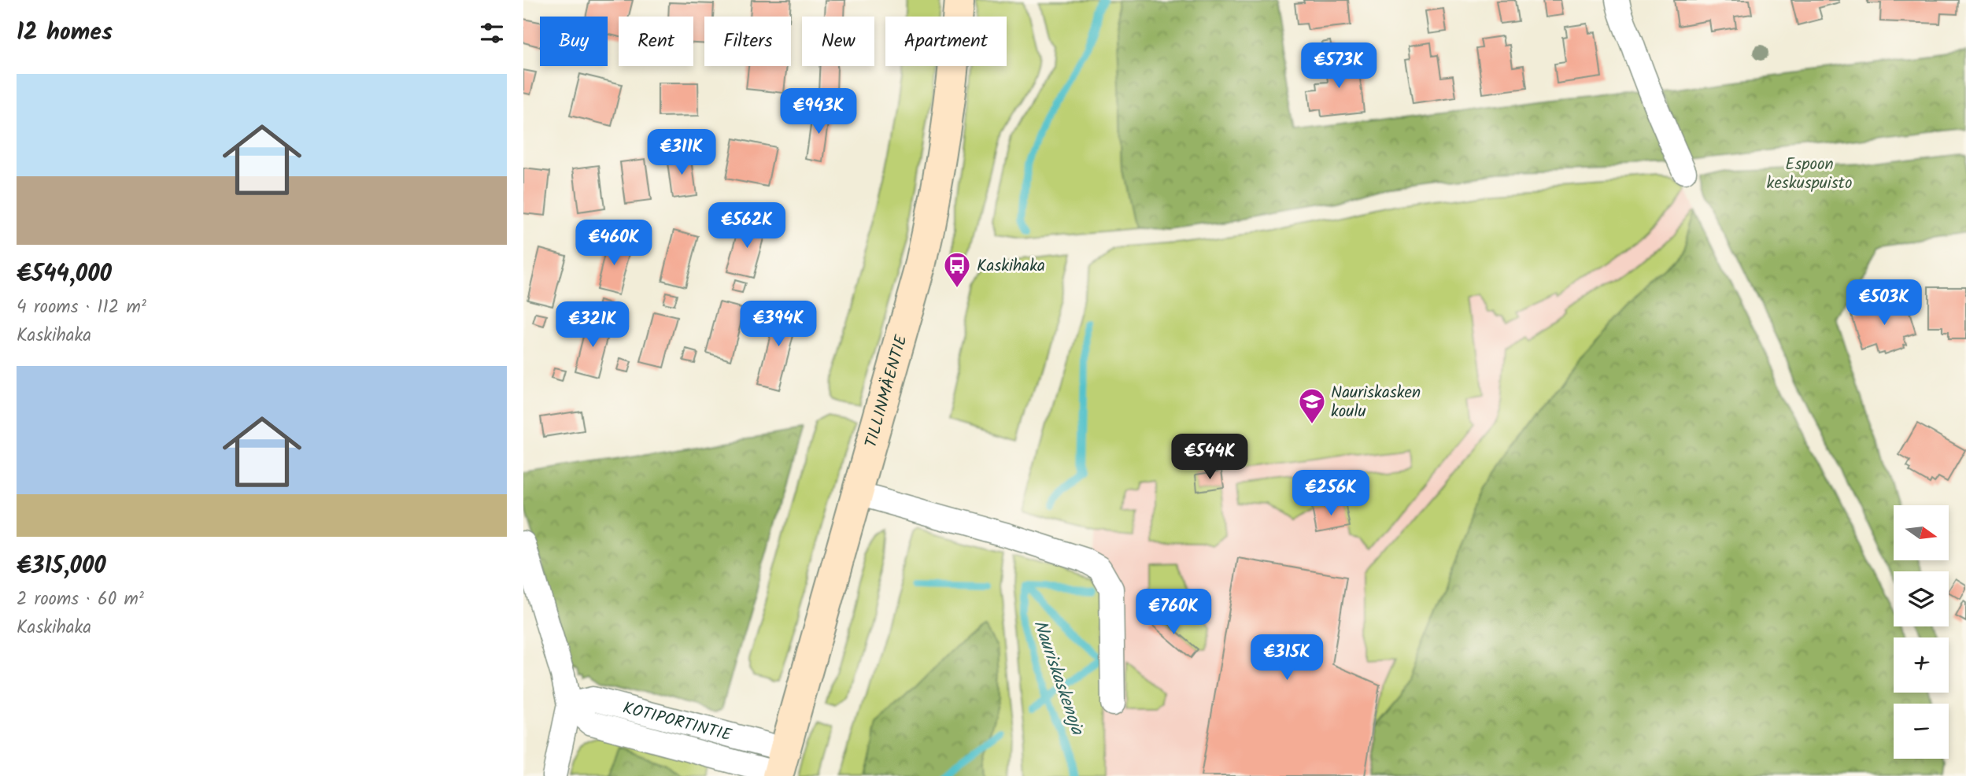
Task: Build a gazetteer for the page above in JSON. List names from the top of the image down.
{
  "streets": {
    "street": ["TILLINMÄENTIE", "KOTIPORTINTIE"]
  },
  "crossings": [
    ["TILLINMÄENTIE", "KOTIPORTINTIE"]
  ],
  "water": ["Nauriskaskenoja"],
  "parks": ["Espoon keskuspuisto"],
  "places": {
    "bus stop": ["Kaskihaka"],
    "school or university": ["Nauriskasken koulu"]
  },
  "north": "right",
  "page": {
    "heading": "12 homes",
    "chip": [
      "Buy",
      "Rent",
      "Filters",
      "New",
      "Apartment"
    ],
    "price": [
      "€573K",
      "€943K",
      "€311K",
      "€562K",
      "€460K",
      "€503K",
      "€394K",
      "€321K",
      "€544K",
      "€256K",
      "€760K",
      "€315K"
    ],
    "list": [
      {
        "name": "€544,000",
        "note": "4 rooms · 112 m² · Kaskihaka"
      },
      {
        "name": "€315,000",
        "note": "2 rooms · 60 m² · Kaskihaka"
      }
    ],
    "map_buttons": ["+", "−"]
  }
}
